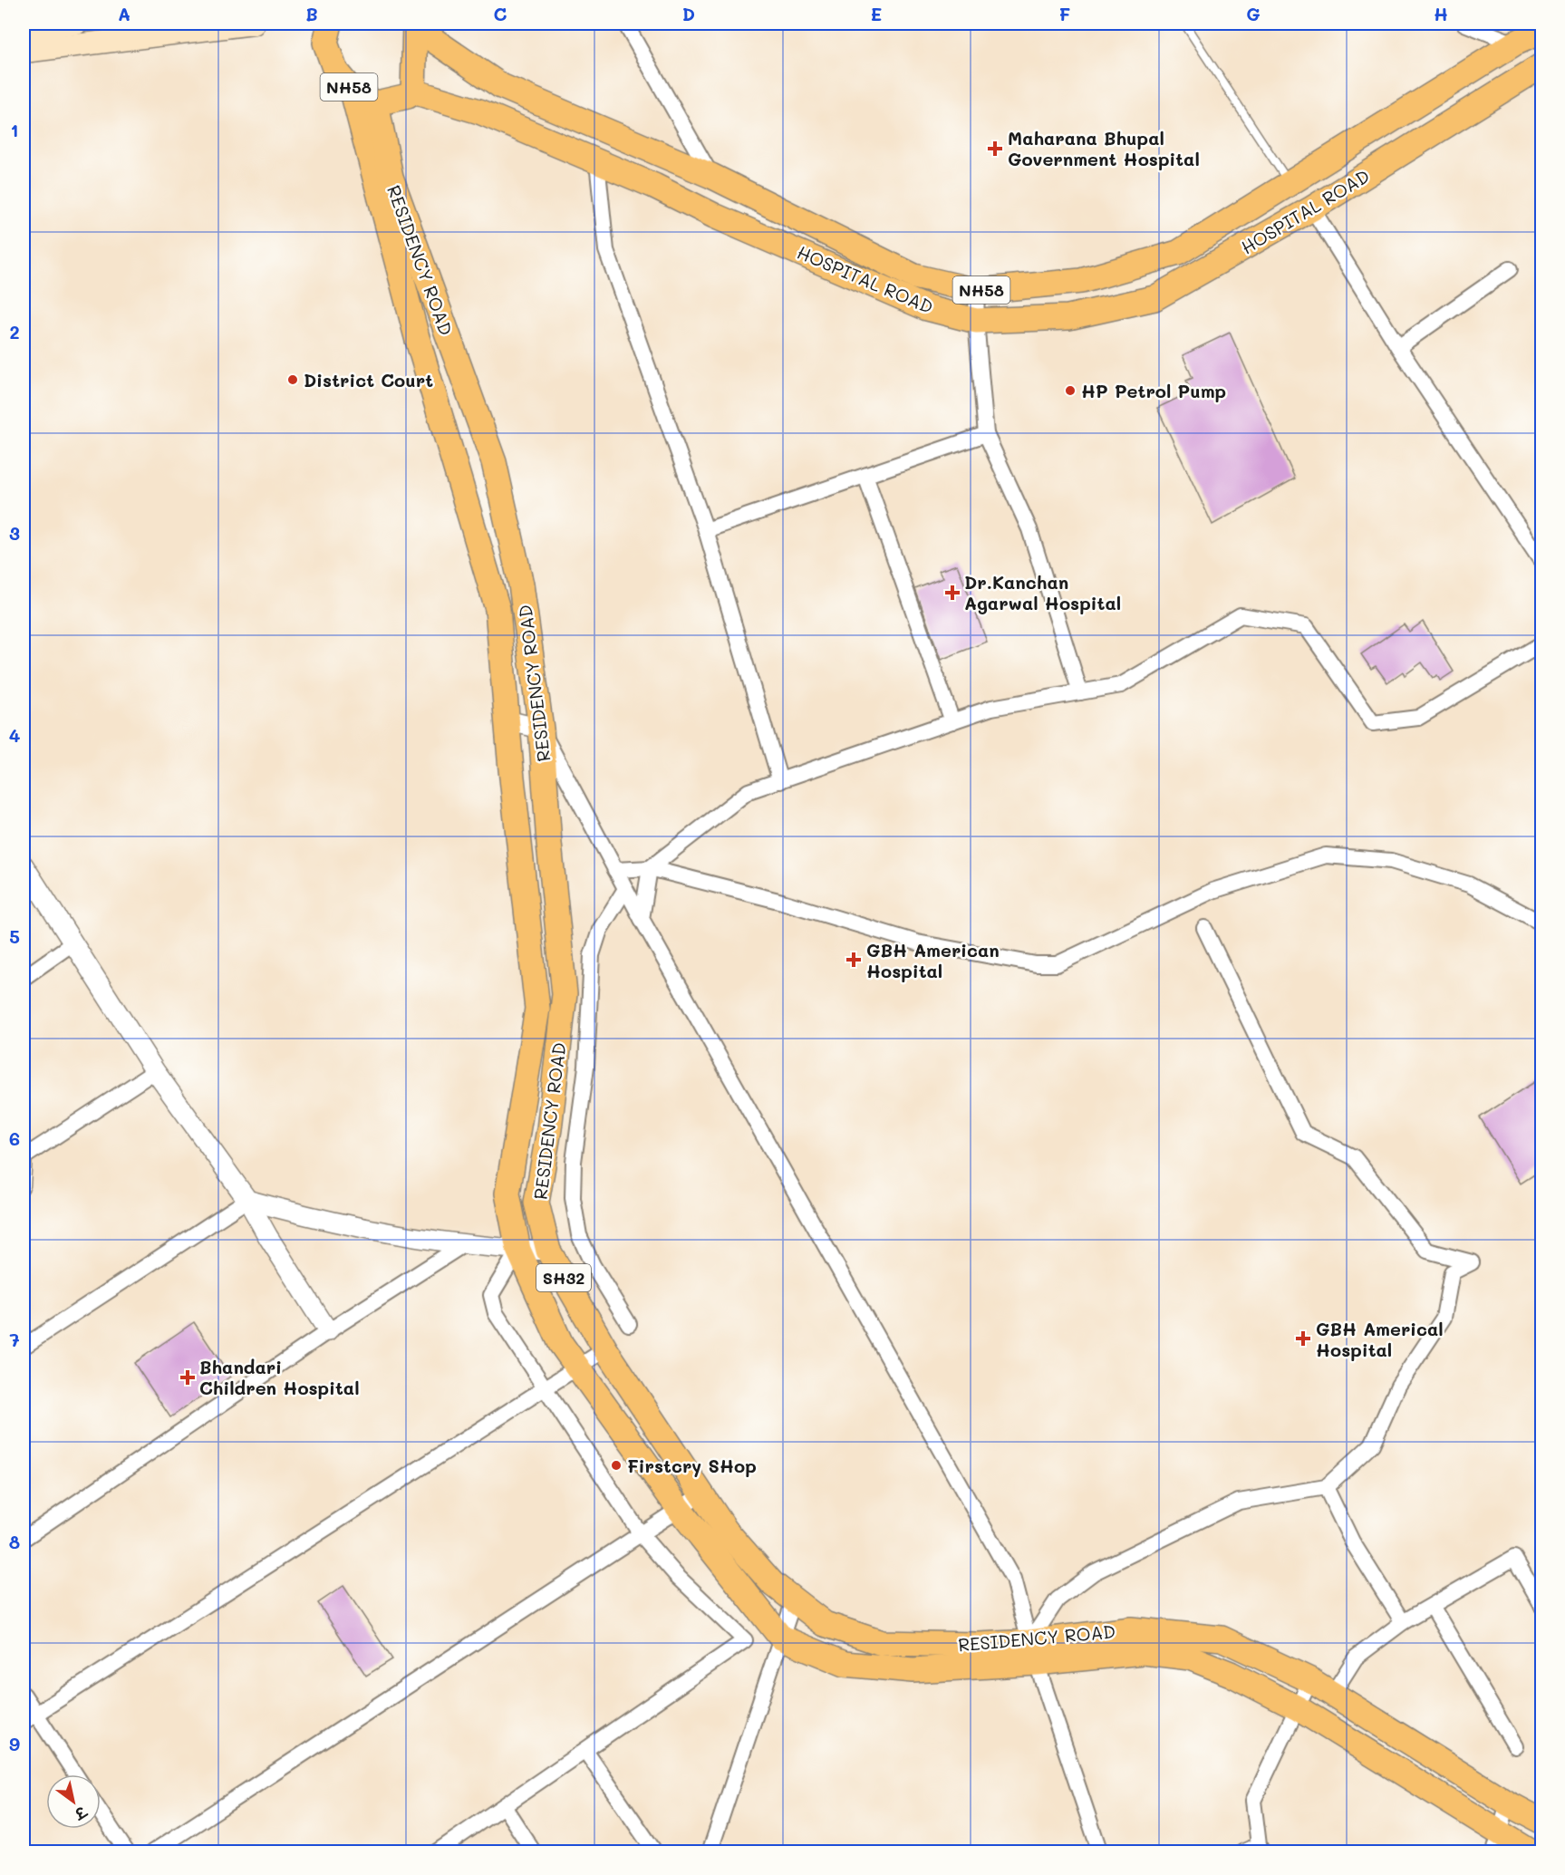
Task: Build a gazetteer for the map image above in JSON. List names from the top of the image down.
{
  "streets": {
    "main road": [
      "NH58",
      "HOSPITAL ROAD",
      "RESIDENCY ROAD",
      "SH32"
    ]
  },
  "crossings": [
    ["NH58", "HOSPITAL ROAD"],
    ["NH58", "RESIDENCY ROAD"]
  ],
  "places": {
    "health": [
      "Maharana Bhupal Government Hospital",
      "Dr.Kanchan Agarwal Hospital",
      "GBH American Hospital",
      "GBH Americal Hospital",
      "Bhandari Children Hospital"
    ],
    "other": ["District Court", "HP Petrol Pump", "Firstcry SHop"]
  },
  "north": "bottom right",
  "grid": {
    "columns": [
      "A",
      "B",
      "C",
      "D",
      "E",
      "F",
      "G",
      "H"
    ],
    "rows": [
      "1",
      "2",
      "3",
      "4",
      "5",
      "6",
      "7",
      "8",
      "9"
    ]
  }
}
